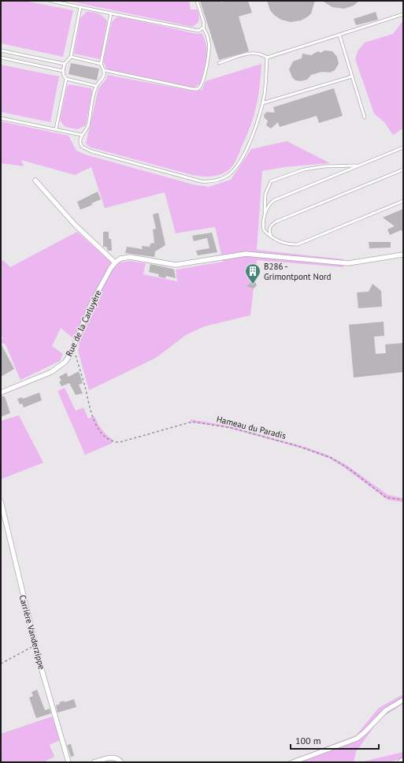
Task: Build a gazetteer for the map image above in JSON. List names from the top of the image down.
{
  "streets": {
    "street": ["Rue de la Carluyère", "Carrière Vanderzippe"],
    "path": ["Hameau du Paradis"]
  },
  "crossings": [
    ["Rue de la Carluyère", "Hameau du Paradis"]
  ],
  "places": {
    "building": ["B286 - Grimontpont Nord"]
  },
  "scale_bar": "100 m"
}
